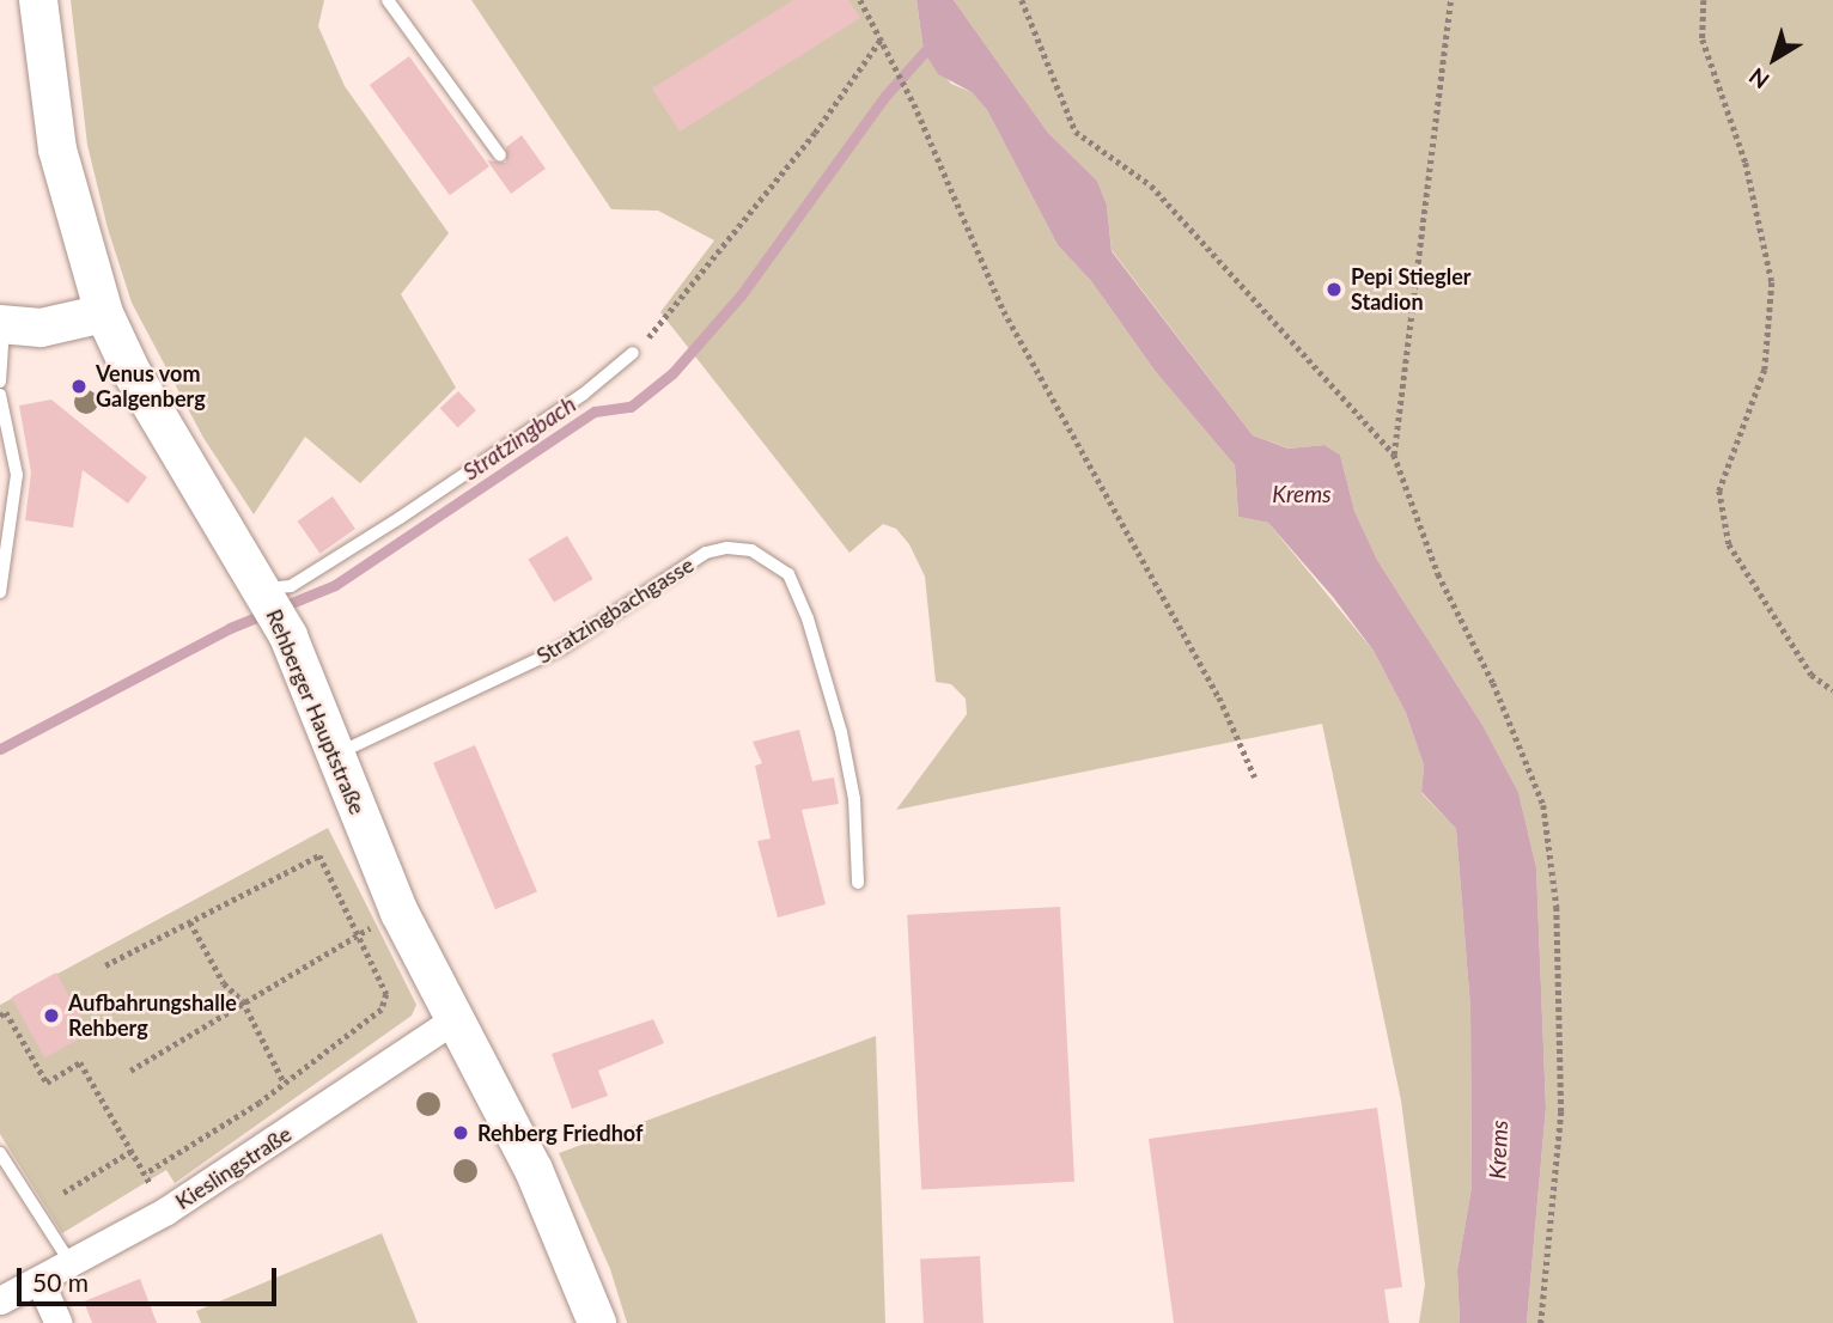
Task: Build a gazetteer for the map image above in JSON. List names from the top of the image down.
{
  "streets": {
    "main road": ["Rehberger Hauptstraße"],
    "street": ["Kieslingstraße"],
    "lane": ["Stratzingbachgasse"]
  },
  "crossings": [
    ["Stratzingbachgasse", "Rehberger Hauptstraße"],
    ["Rehberger Hauptstraße", "Kieslingstraße"]
  ],
  "water": ["Stratzingbach", "Krems"],
  "places": [
    "Pepi Stiegler Stadion",
    "Venus vom Galgenberg",
    "Aufbahrungshalle Rehberg",
    "Rehberg Friedhof"
  ],
  "scale_bar": "50 m",
  "north": "bottom left"
}
